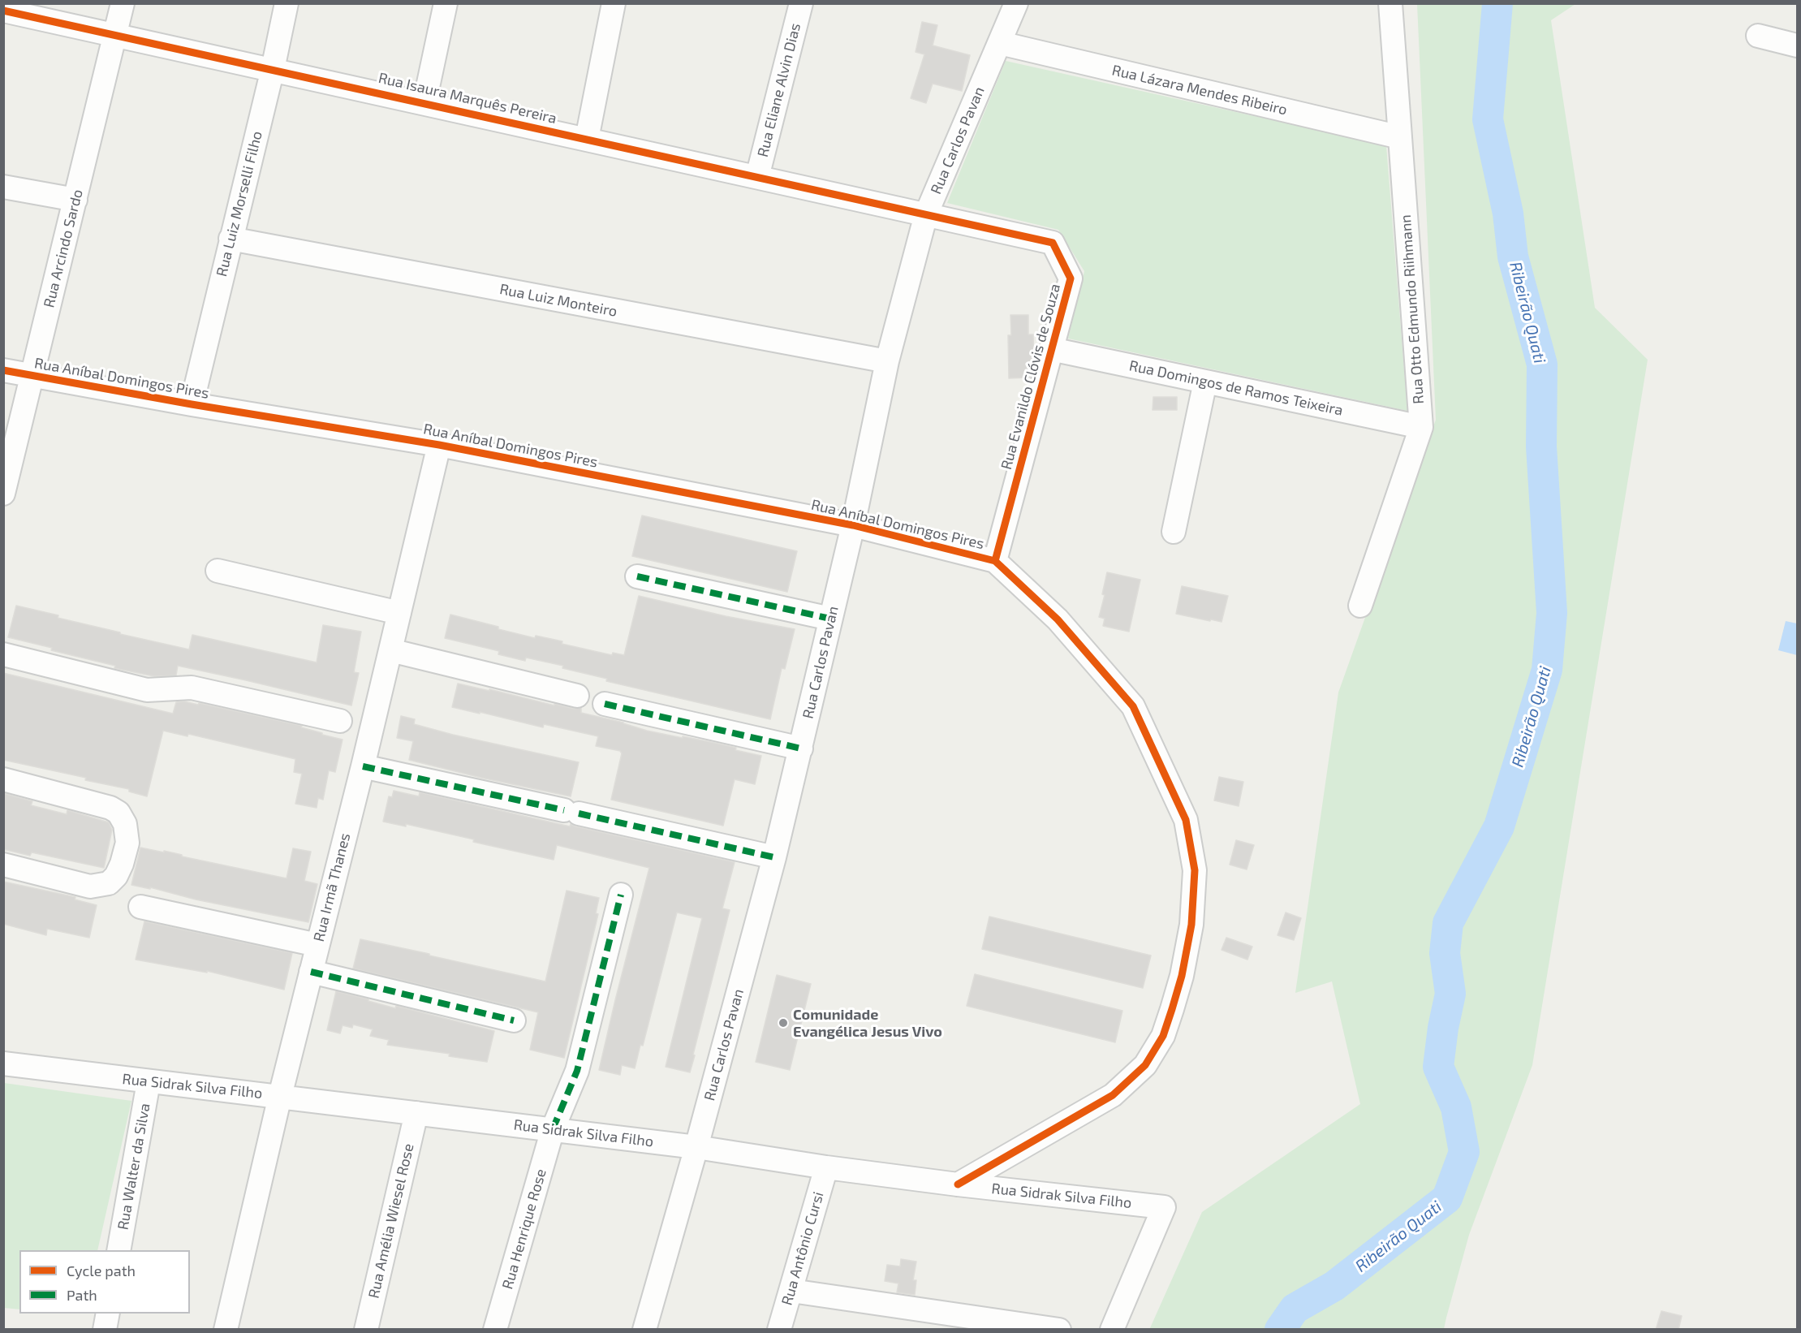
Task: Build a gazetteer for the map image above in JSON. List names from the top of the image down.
{
  "streets": {
    "street": [
      "Rua Eliane Alvin Dias",
      "Rua Lázara Mendes Ribeiro",
      "Rua Isaura Marquês Pereira",
      "Rua Carlos Pavan",
      "Rua Luiz Morselli Filho",
      "Rua Arcindo Sardo",
      "Rua Luiz Monteiro",
      "Rua Otto Edmundo Riihmann",
      "Rua Evanildo Clóvis de Souza",
      "Rua Aníbal Domingos Pires",
      "Rua Domingos de Ramos Teixeira",
      "Rua Irmã Thanes",
      "Rua Sidrak Silva Filho",
      "Rua Walter da Silva",
      "Rua Amélia Wiesel Rose",
      "Rua Henrique Rose",
      "Rua Antônio Cursi"
    ]
  },
  "crossings": [
    ["Rua Eliane Alvin Dias", "Rua Isaura Marquês Pereira"],
    ["Rua Lázara Mendes Ribeiro", "Rua Carlos Pavan"],
    ["Rua Lázara Mendes Ribeiro", "Rua Otto Edmundo Riihmann"],
    ["Rua Isaura Marquês Pereira", "Rua Carlos Pavan"],
    ["Rua Isaura Marquês Pereira", "Rua Luiz Morselli Filho"],
    ["Rua Isaura Marquês Pereira", "Rua Arcindo Sardo"],
    ["Rua Isaura Marquês Pereira", "Rua Evanildo Clóvis de Souza"],
    ["Rua Carlos Pavan", "Rua Luiz Monteiro"],
    ["Rua Carlos Pavan", "Rua Evanildo Clóvis de Souza"],
    ["Rua Carlos Pavan", "Rua Aníbal Domingos Pires"],
    ["Rua Carlos Pavan", "Rua Sidrak Silva Filho"],
    ["Rua Luiz Morselli Filho", "Rua Luiz Monteiro"],
    ["Rua Luiz Morselli Filho", "Rua Aníbal Domingos Pires"],
    ["Rua Arcindo Sardo", "Rua Aníbal Domingos Pires"],
    ["Rua Otto Edmundo Riihmann", "Rua Domingos de Ramos Teixeira"],
    ["Rua Evanildo Clóvis de Souza", "Rua Aníbal Domingos Pires"],
    ["Rua Evanildo Clóvis de Souza", "Rua Domingos de Ramos Teixeira"],
    ["Rua Aníbal Domingos Pires", "Rua Irmã Thanes"],
    ["Rua Aníbal Domingos Pires", "Rua Sidrak Silva Filho"],
    ["Rua Irmã Thanes", "Rua Sidrak Silva Filho"],
    ["Rua Sidrak Silva Filho", "Rua Walter da Silva"],
    ["Rua Sidrak Silva Filho", "Rua Amélia Wiesel Rose"],
    ["Rua Sidrak Silva Filho", "Rua Henrique Rose"],
    ["Rua Sidrak Silva Filho", "Rua Antônio Cursi"]
  ],
  "water": ["Ribeirão Quati"],
  "places": ["Comunidade Evangélica Jesus Vivo"],
  "legend": ["Cycle path", "Path"]
}
